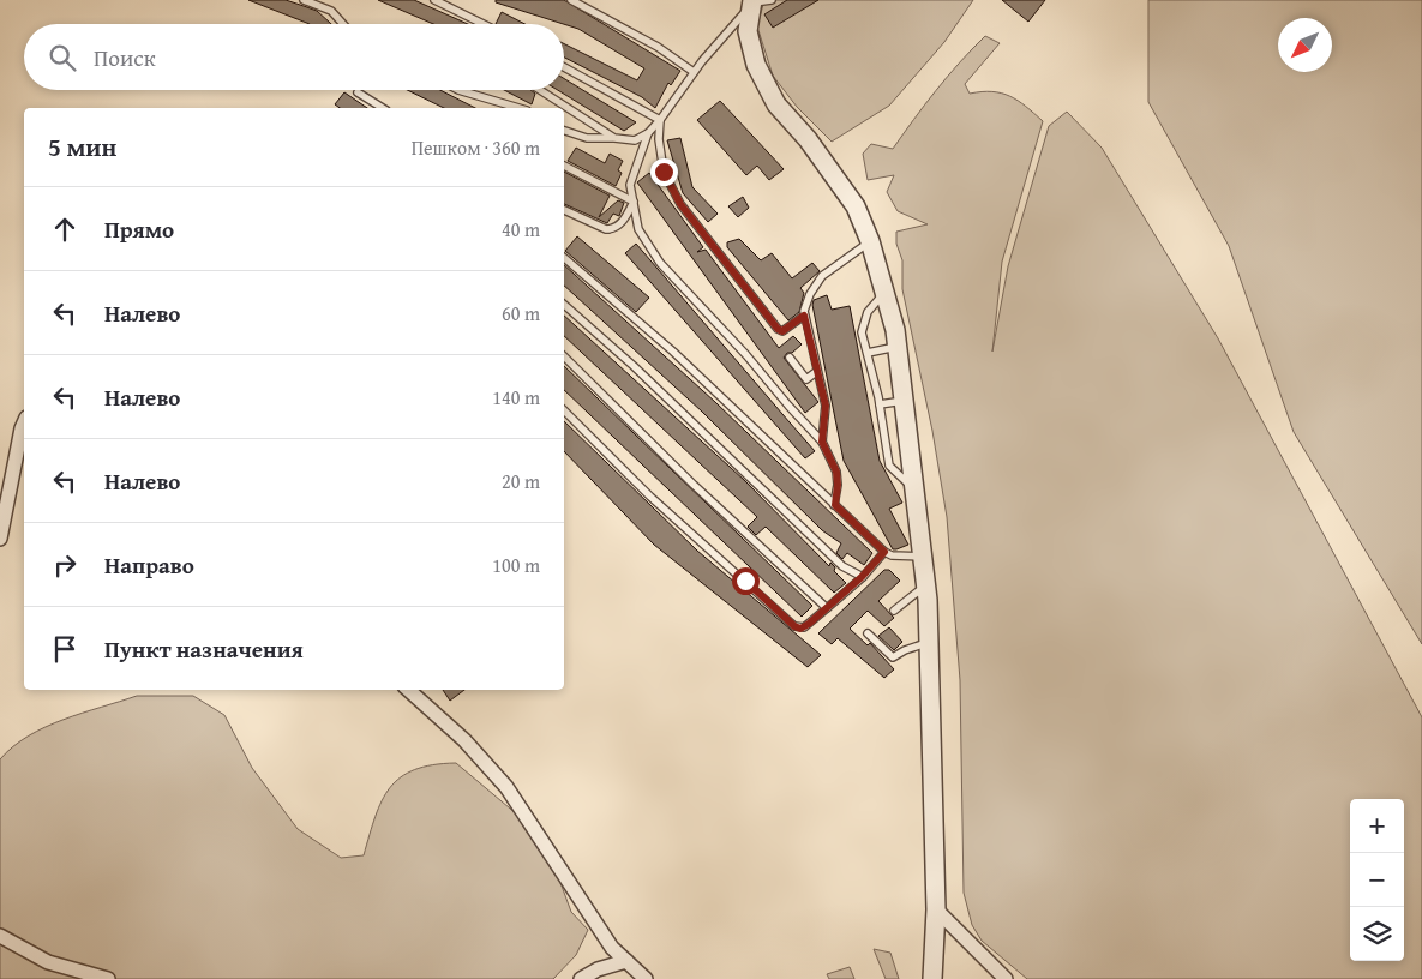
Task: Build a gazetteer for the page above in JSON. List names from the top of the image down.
{
  "north": "bottom left",
  "page": {
    "search": "Поиск",
    "heading": ["5 мин", "Пешком · 360 m"],
    "list": [
      ["Прямо", "40 m"],
      ["Налево", "60 m"],
      ["Налево", "140 m"],
      ["Налево", "20 m"],
      ["Направо", "100 m"],
      "Пункт назначения"
    ],
    "map_buttons": ["+", "−"]
  }
}
